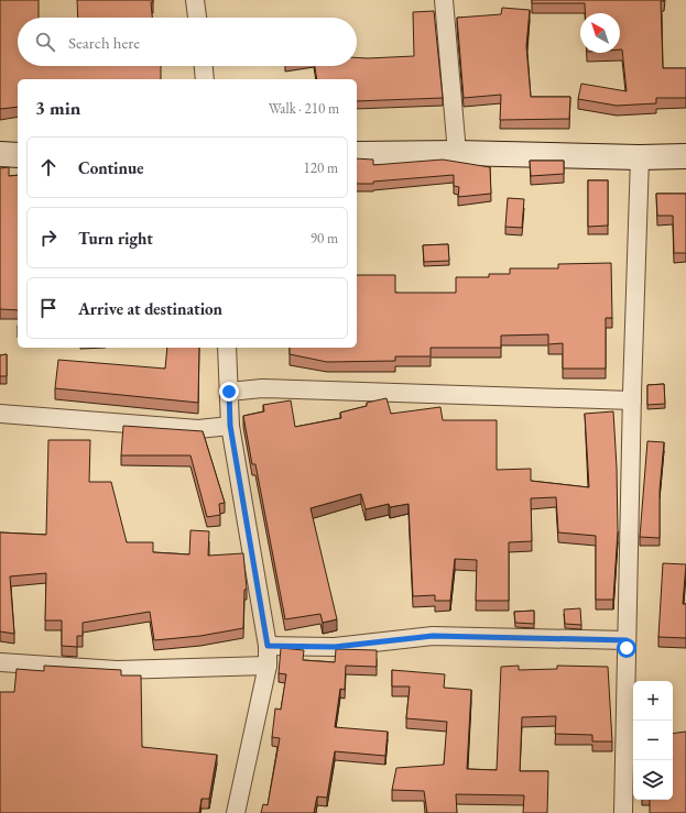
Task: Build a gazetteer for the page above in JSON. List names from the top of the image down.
{
  "north": "top left",
  "page": {
    "search": "Search here",
    "heading": ["3 min", "Walk · 210 m"],
    "list": [
      ["Continue", "120 m"],
      ["Turn right", "90 m"],
      "Arrive at destination"
    ],
    "map_buttons": ["+", "−"]
  }
}
